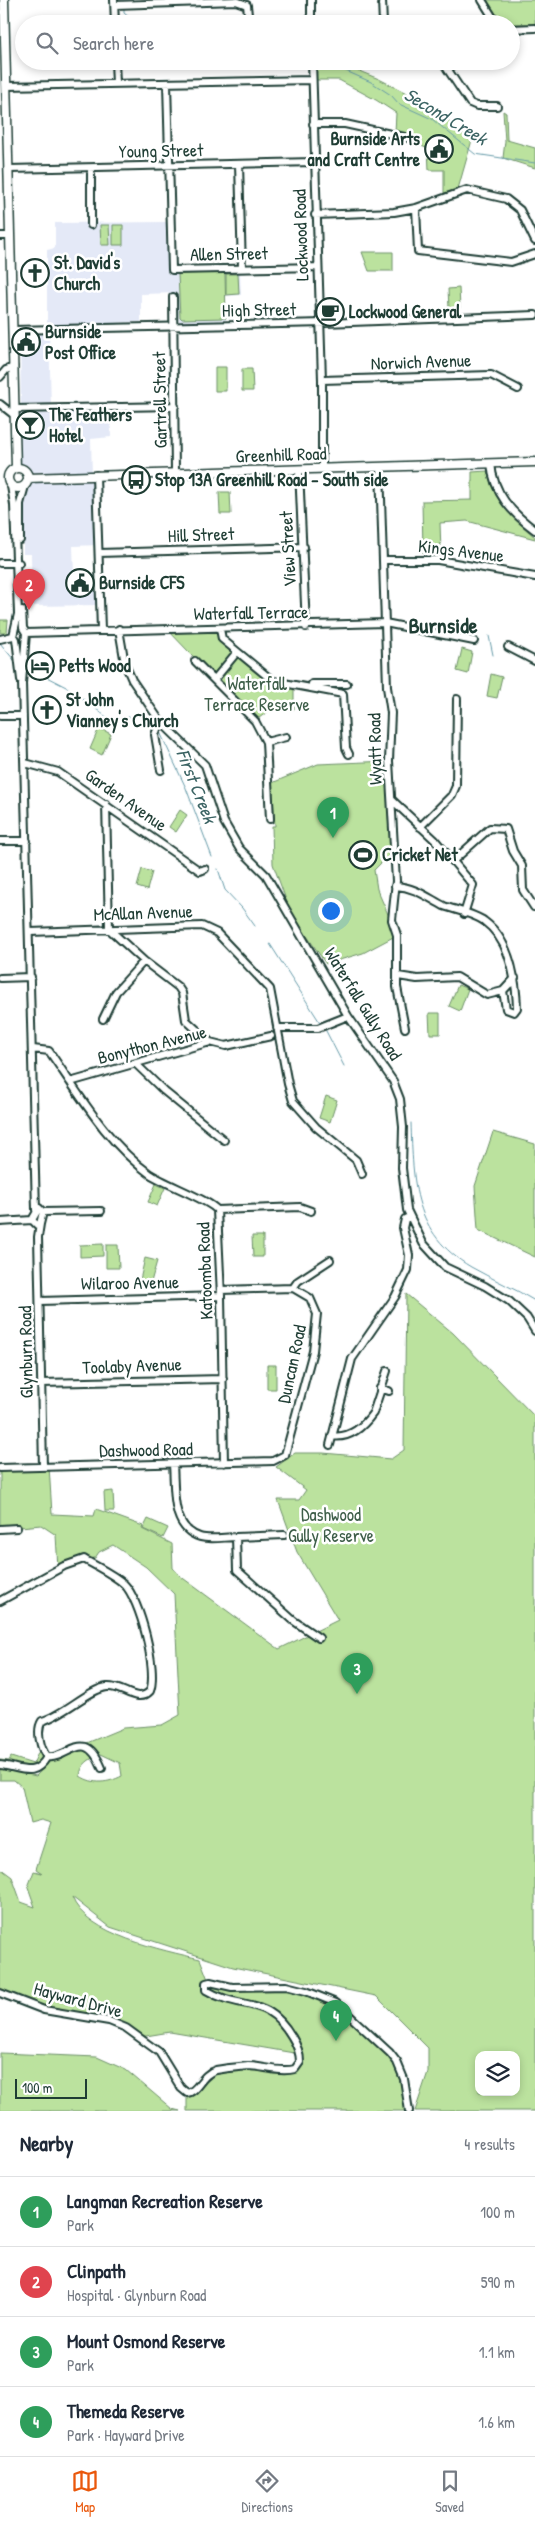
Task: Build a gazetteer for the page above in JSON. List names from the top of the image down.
{
  "streets": {
    "main road": ["Greenhill Road"],
    "street": [
      "Young Street",
      "Lockwood Road",
      "Allen Street",
      "High Street",
      "Norwich Avenue",
      "Gartrell Street",
      "Hill Street",
      "View Street",
      "Kings Avenue",
      "Waterfall Terrace",
      "Wyatt Road",
      "Garden Avenue",
      "McAllan Avenue",
      "Waterfall Gully Road",
      "Bonython Avenue",
      "Katoomba Road",
      "Wilaroo Avenue",
      "Glynburn Road",
      "Duncan Road",
      "Toolaby Avenue",
      "Dashwood Road",
      "Hayward Drive"
    ]
  },
  "crossings": [
    ["Young Street", "Lockwood Road"],
    ["Young Street", "Allen Street"],
    ["Lockwood Road", "Allen Street"],
    ["Lockwood Road", "High Street"],
    ["Lockwood Road", "Norwich Avenue"],
    ["Lockwood Road", "Greenhill Road"],
    ["High Street", "Gartrell Street"],
    ["Gartrell Street", "Greenhill Road"],
    ["Greenhill Road", "View Street"],
    ["Greenhill Road", "Wyatt Road"],
    ["Hill Street", "View Street"],
    ["View Street", "Waterfall Terrace"],
    ["Kings Avenue", "Wyatt Road"],
    ["Waterfall Terrace", "Wyatt Road"],
    ["Waterfall Terrace", "Waterfall Gully Road"],
    ["Bonython Avenue", "Katoomba Road"],
    ["Katoomba Road", "Wilaroo Avenue"],
    ["Katoomba Road", "Toolaby Avenue"],
    ["Katoomba Road", "Dashwood Road"],
    ["Wilaroo Avenue", "Glynburn Road"],
    ["Glynburn Road", "Toolaby Avenue"],
    ["Glynburn Road", "Dashwood Road"],
    ["Duncan Road", "Dashwood Road"]
  ],
  "districts": ["Burnside"],
  "water": ["Second Creek", "First Creek"],
  "parks": ["Waterfall Terrace Reserve", "Dashwood Gully Reserve"],
  "places": {
    "public building": ["Burnside Arts and Craft Centre", "Burnside Post Office", "Burnside CFS"],
    "church": ["St. David's Church", "St John Vianney's Church"],
    "cafe": ["Lockwood General"],
    "bar": ["The Feathers Hotel"],
    "bus stop": ["Stop 13A Greenhill Road - South side"],
    "hotel": ["Petts Wood"],
    "sports": ["Cricket Net"]
  },
  "scale_bar": "100 m",
  "page": {
    "search": "Search here",
    "pins": [
      "2",
      "1",
      "3",
      "4"
    ],
    "scale": "100 m",
    "heading": ["Nearby", "4 results"],
    "list": [
      {
        "mark": "1",
        "name": "Langman Recreation Reserve",
        "note": "Park",
        "value": "100 m"
      },
      {
        "mark": "2",
        "name": "Clinpath",
        "note": "Hospital · Glynburn Road",
        "value": "590 m"
      },
      {
        "mark": "3",
        "name": "Mount Osmond Reserve",
        "note": "Park",
        "value": "1.1 km"
      },
      {
        "mark": "4",
        "name": "Themeda Reserve",
        "note": "Park · Hayward Drive",
        "value": "1.6 km"
      }
    ],
    "nav": ["Map", "Directions", "Saved"]
  }
}
